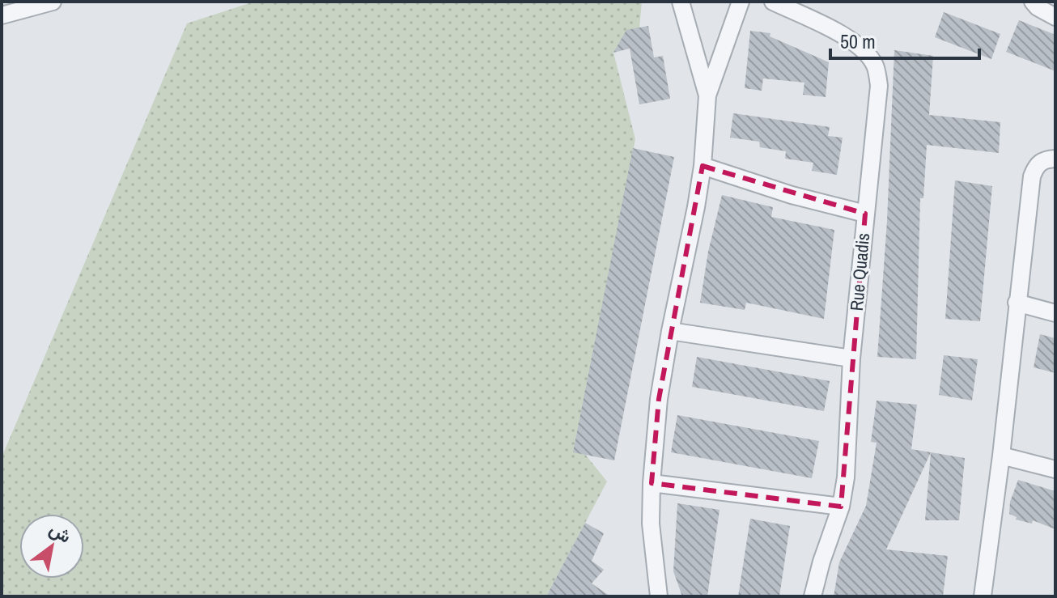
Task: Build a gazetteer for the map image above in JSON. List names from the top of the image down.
{
  "streets": {
    "street": ["Rue Quadis"]
  },
  "scale_bar": "50 m",
  "north": "top right"
}
